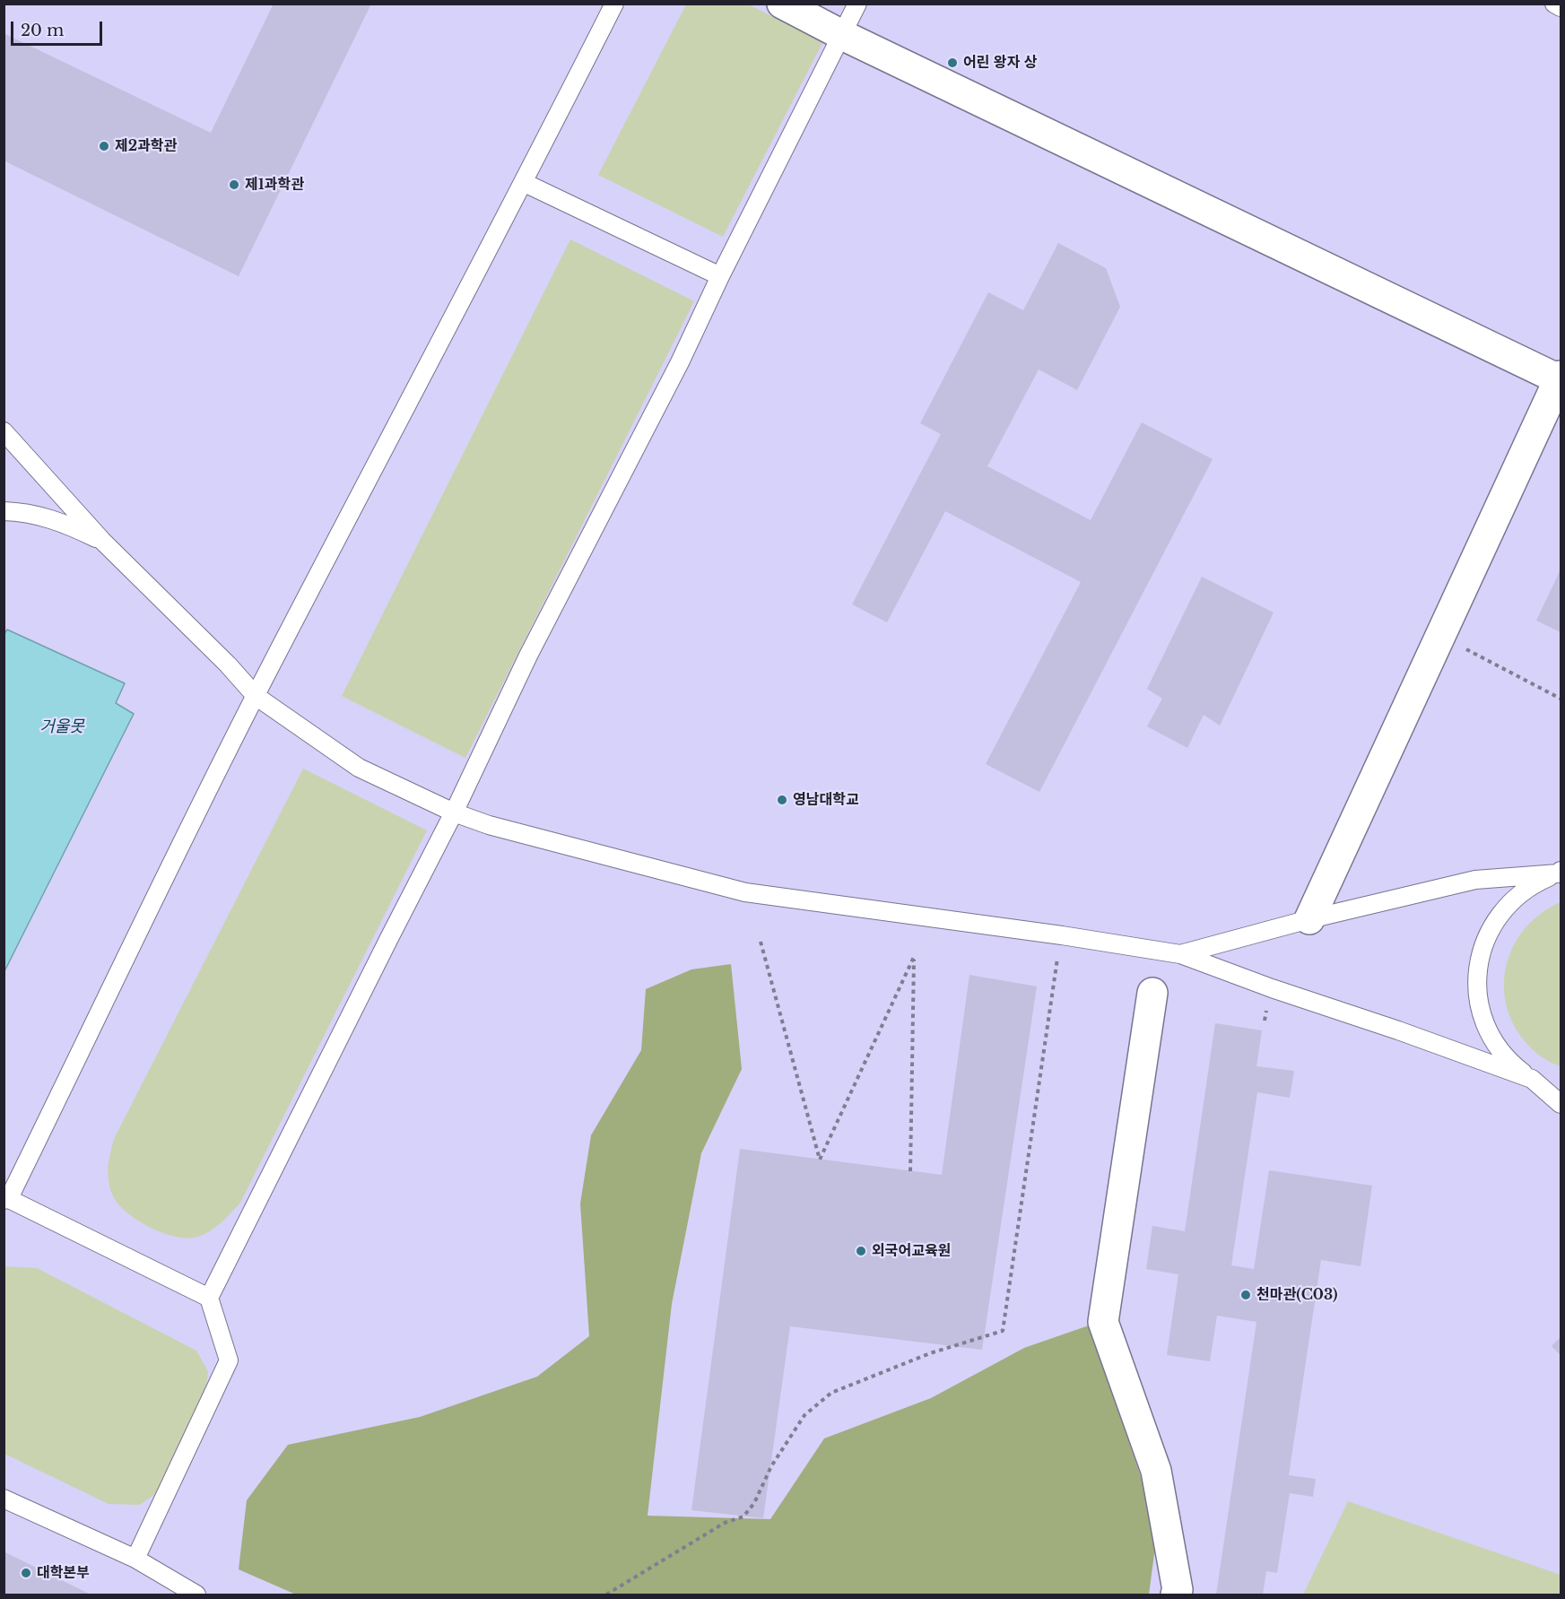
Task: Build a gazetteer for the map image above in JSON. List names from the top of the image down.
{
  "water": ["거울못"],
  "places": [
    "어린 왕자 상",
    "제2과학관",
    "제1과학관",
    "영남대학교",
    "외국어교육원",
    "천마관(C03)",
    "대학본부"
  ],
  "scale_bar": "20 m"
}
